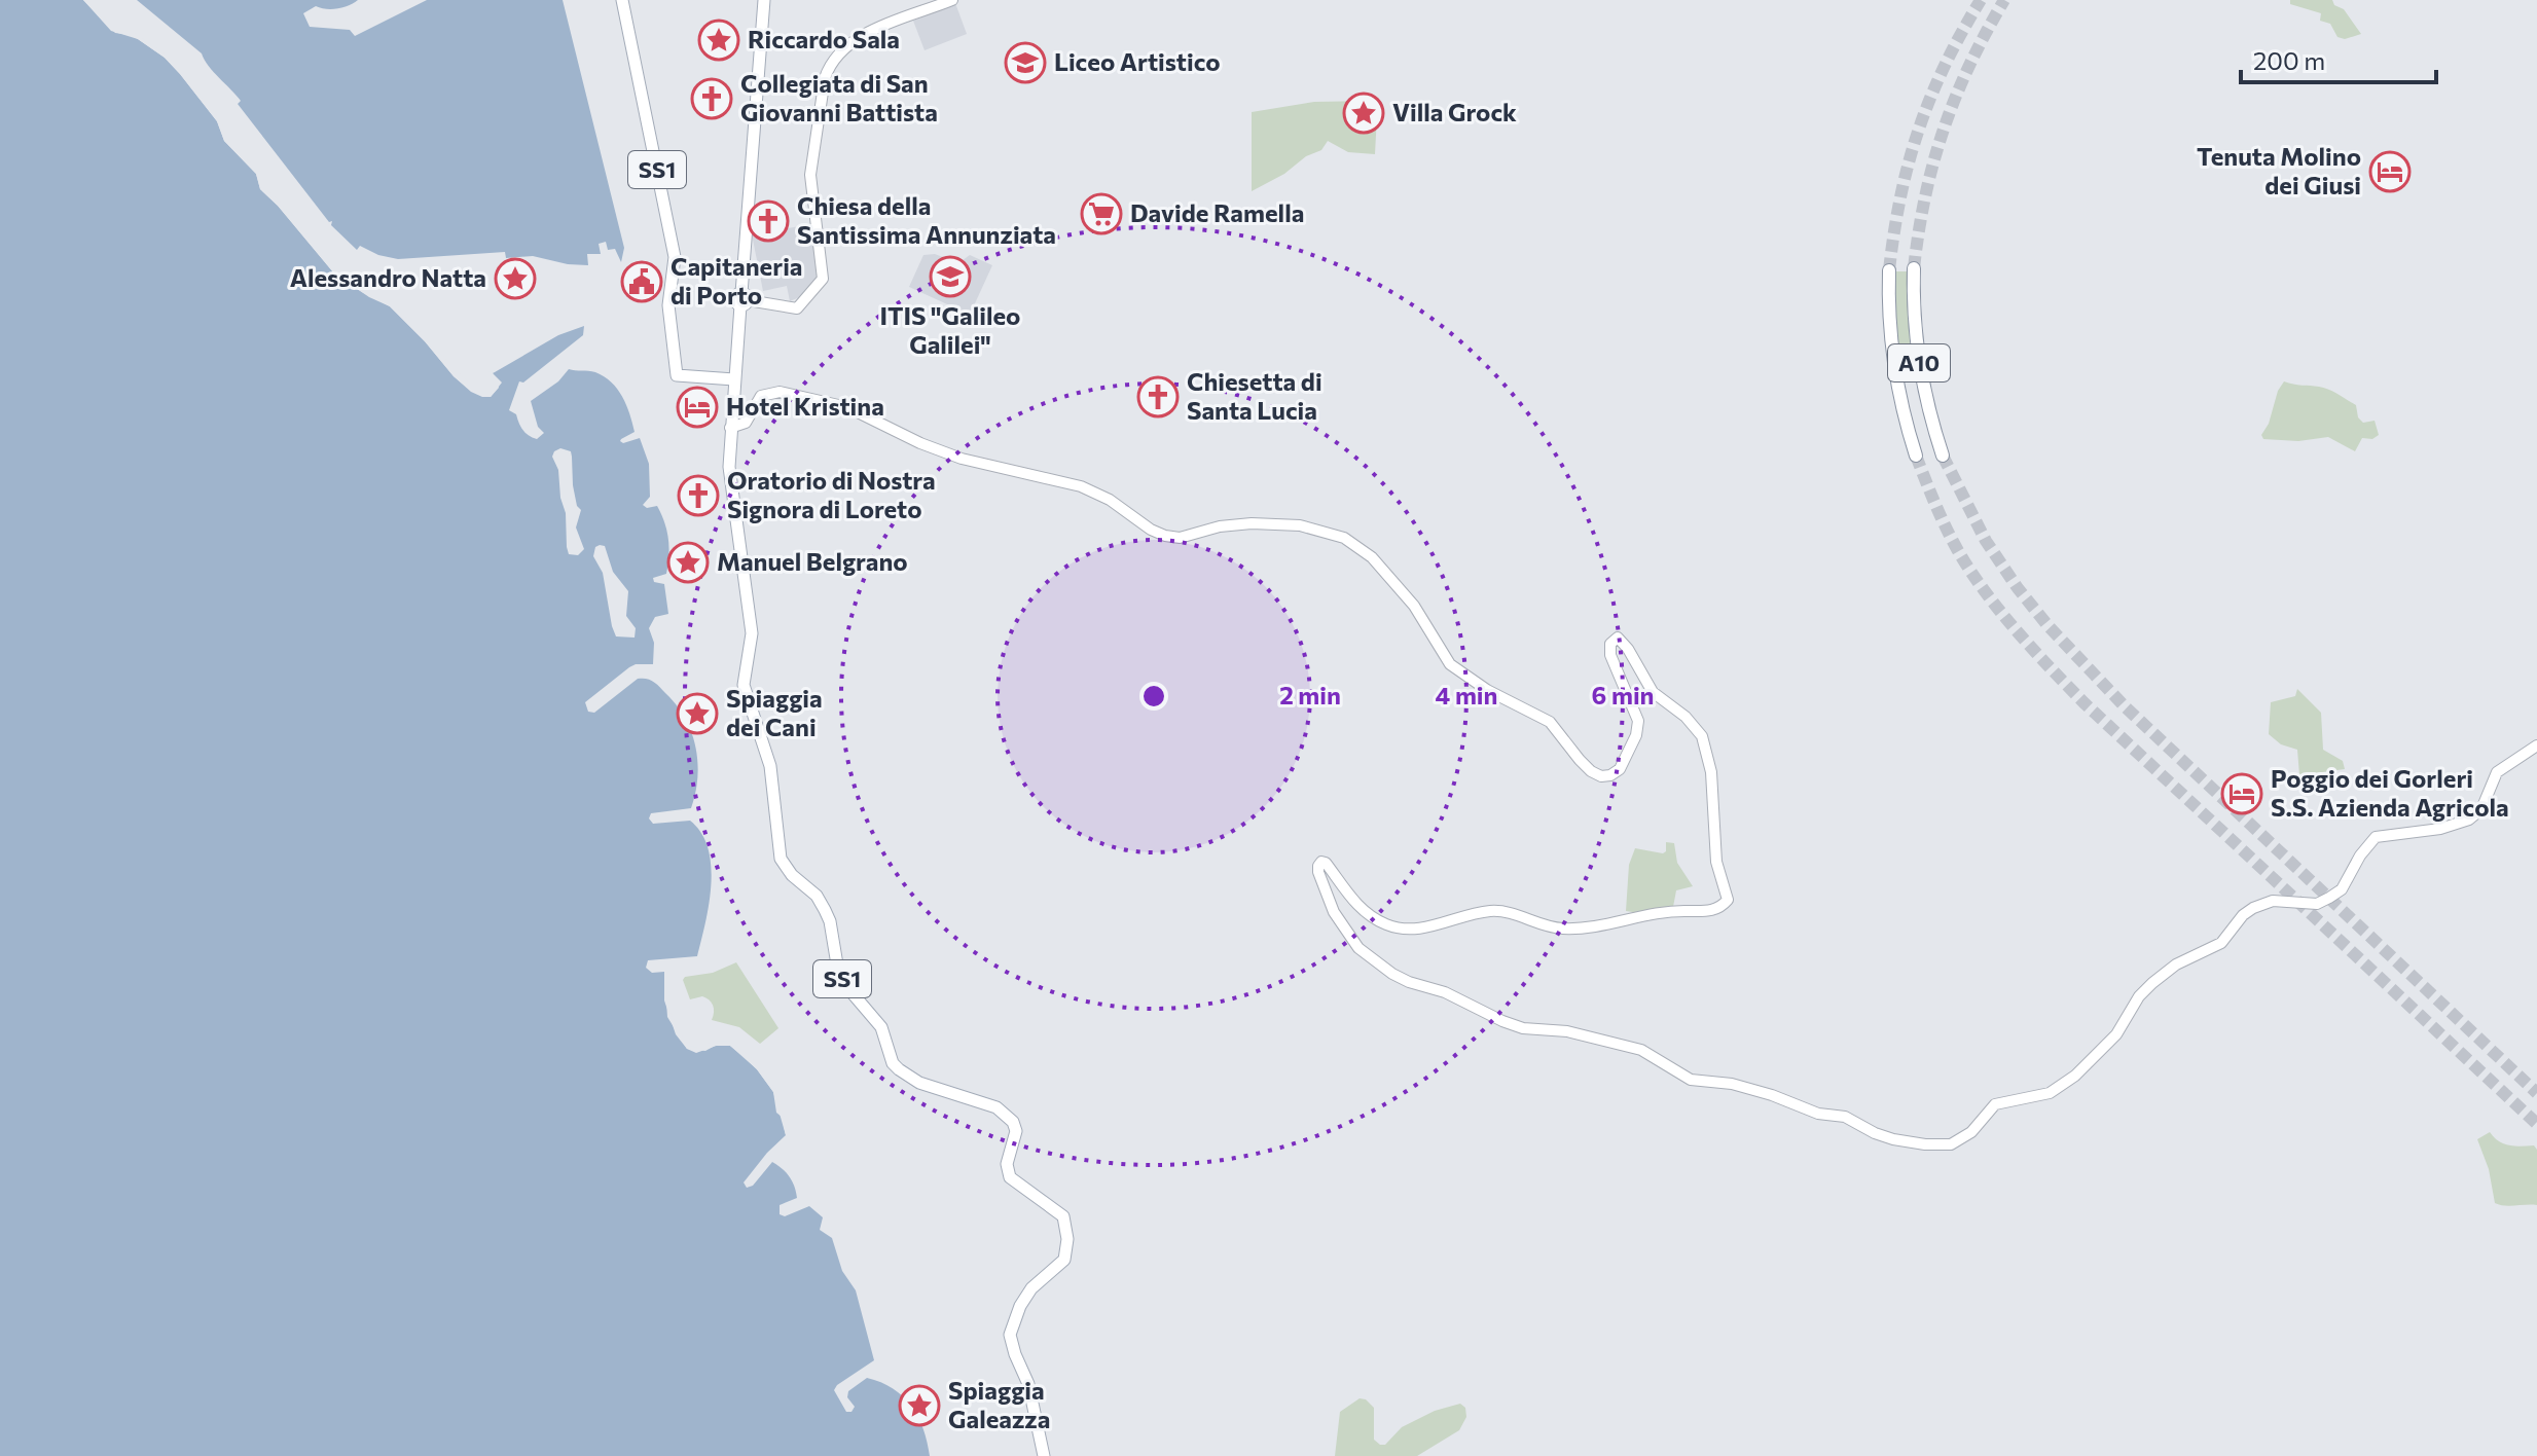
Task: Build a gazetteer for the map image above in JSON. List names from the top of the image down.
{
  "streets": {
    "highway": ["A10"],
    "main road": ["SS1"]
  },
  "places": {
    "place": [
      "Riccardo Sala",
      "Villa Grock",
      "Alessandro Natta",
      "Manuel Belgrano",
      "Spiaggia dei Cani",
      "Spiaggia Galeazza"
    ],
    "school or university": ["Liceo Artistico", "ITIS \"Galileo Galilei\""],
    "church": [
      "Collegiata di San Giovanni Battista",
      "Chiesa della Santissima Annunziata",
      "Chiesetta di Santa Lucia",
      "Oratorio di Nostra Signora di Loreto"
    ],
    "hotel": ["Tenuta Molino dei Giusi", "Hotel Kristina", "Poggio dei Gorleri S.S. Azienda Agricola"],
    "supermarket": ["Davide Ramella"],
    "public building": ["Capitaneria di Porto"]
  },
  "scale_bar": "200 m",
  "rings": ["2 min", "4 min", "6 min"]
}
